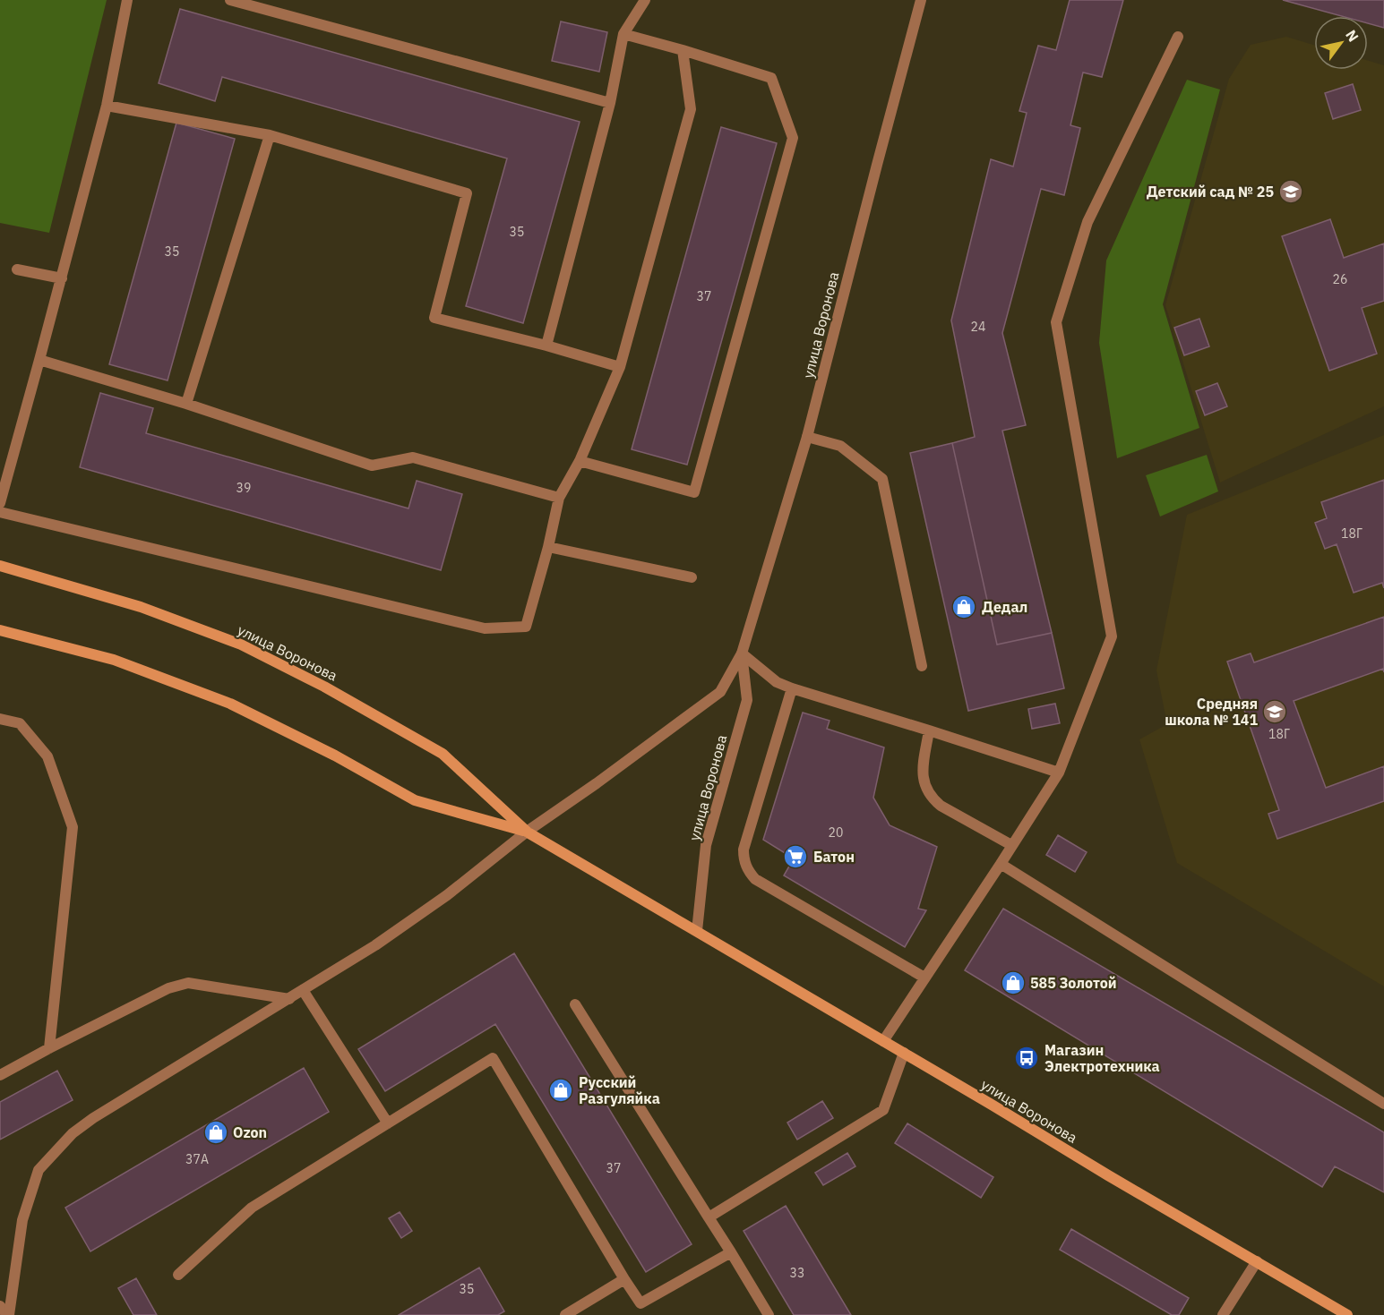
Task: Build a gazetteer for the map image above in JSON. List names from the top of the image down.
{
  "streets": {
    "main road": ["улица Воронова"]
  },
  "places": {
    "school or university": ["Детский сад № 25", "Средняя школа № 141"],
    "shop": [
      "Дедал",
      "585 Золотой",
      "Русский Разгуляйка",
      "Ozon"
    ],
    "supermarket": ["Батон"],
    "bus stop": ["Магазин Электротехника"]
  },
  "house_numbers": [
    "35",
    "35",
    "26",
    "37",
    "24",
    "39",
    "18Г",
    "18Г",
    "20",
    "37А",
    "37",
    "33",
    "35"
  ],
  "north": "top right"
}
